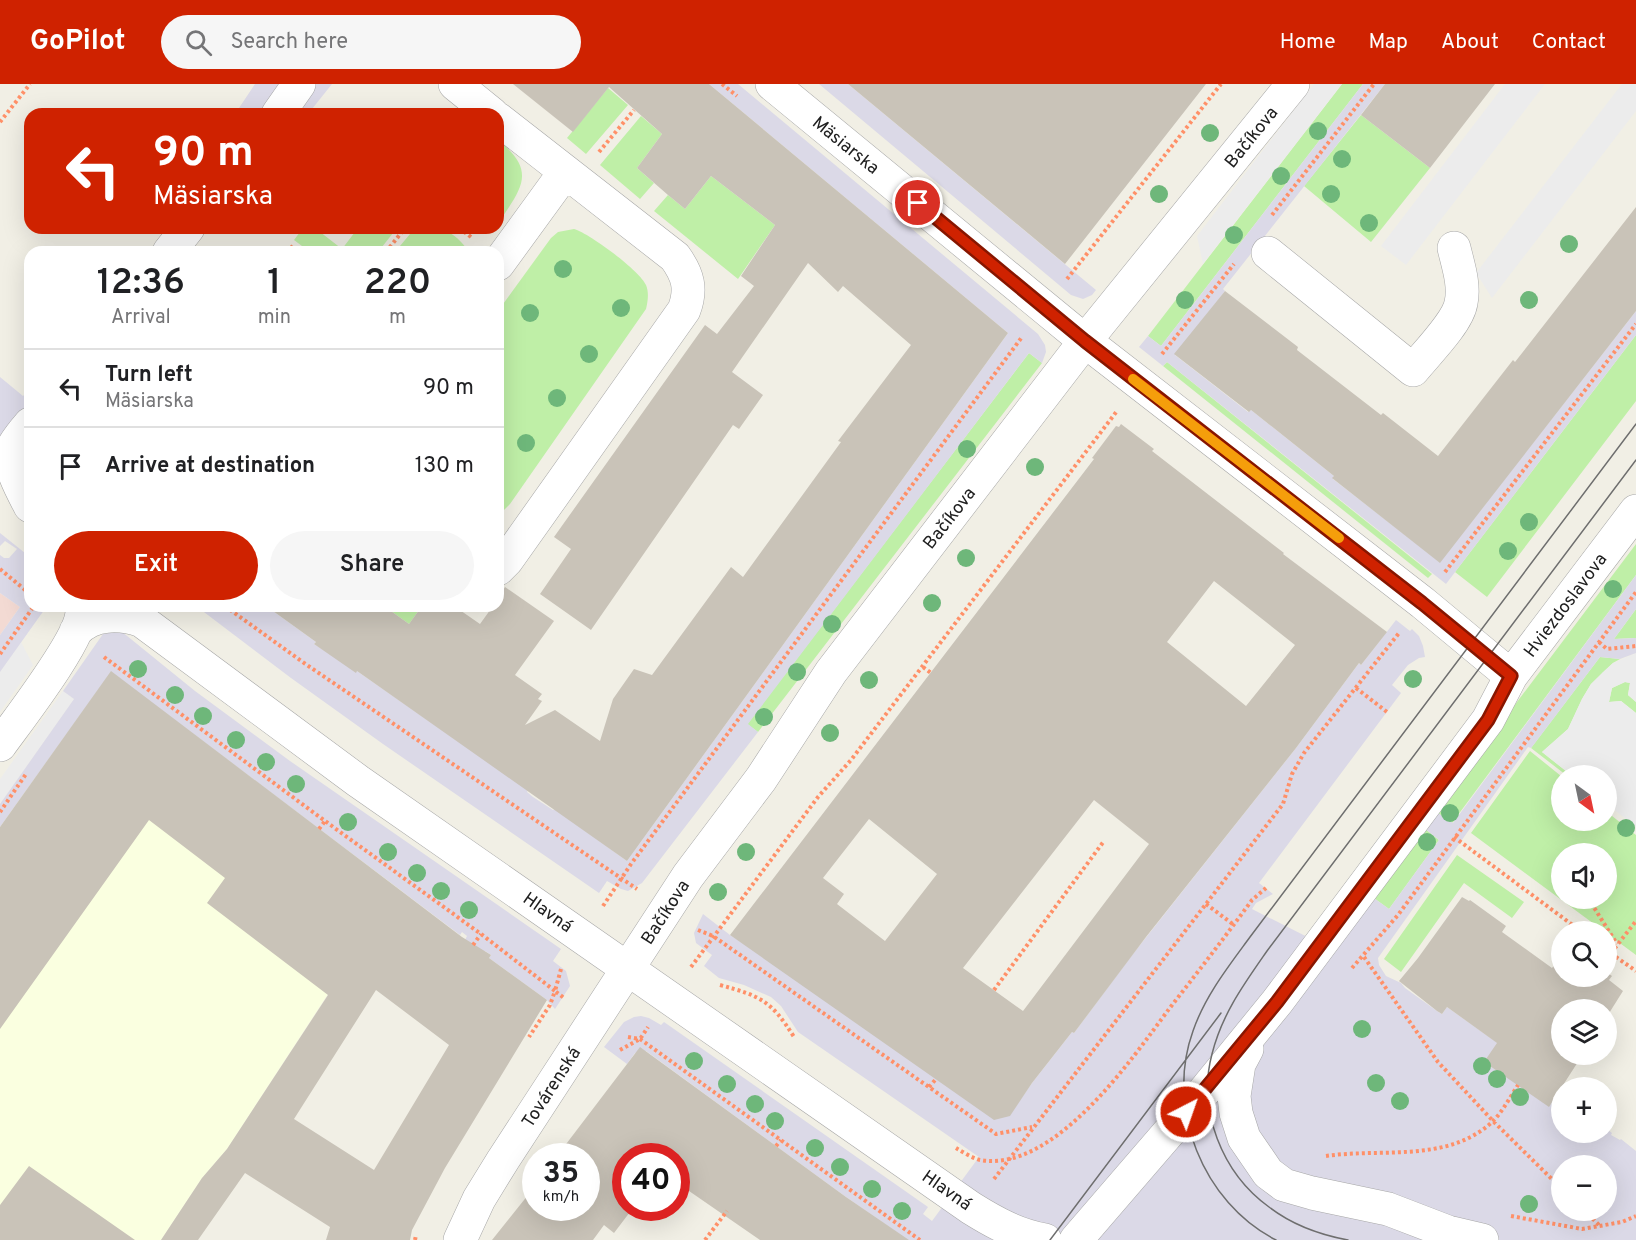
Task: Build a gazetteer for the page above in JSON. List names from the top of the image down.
{
  "streets": {
    "street": [
      "Bačíkova",
      "Mäsiarska",
      "Hviezdoslavova",
      "Hlavná",
      "Továrenská"
    ]
  },
  "crossings": [
    ["Bačíkova", "Mäsiarska"],
    ["Bačíkova", "Hlavná"],
    ["Bačíkova", "Továrenská"],
    ["Mäsiarska", "Hviezdoslavova"],
    ["Hlavná", "Továrenská"]
  ],
  "north": "bottom right",
  "page": {
    "header": "GoPilot",
    "search": "Search here",
    "nav": [
      "Home",
      "Map",
      "About",
      "Contact"
    ],
    "turn": ["90 m", "Mäsiarska"],
    "eta": [
      "12:36",
      "Arrival",
      "1",
      "min",
      "220",
      "m"
    ],
    "list": [
      {
        "name": "Turn left",
        "note": "Mäsiarska",
        "value": "90 m"
      },
      {
        "name": "Arrive at destination",
        "value": "130 m"
      }
    ],
    "buttons": ["Exit", "Share"],
    "map_buttons": ["+", "−"],
    "speed": "35 km/h",
    "limit": "40"
  }
}
